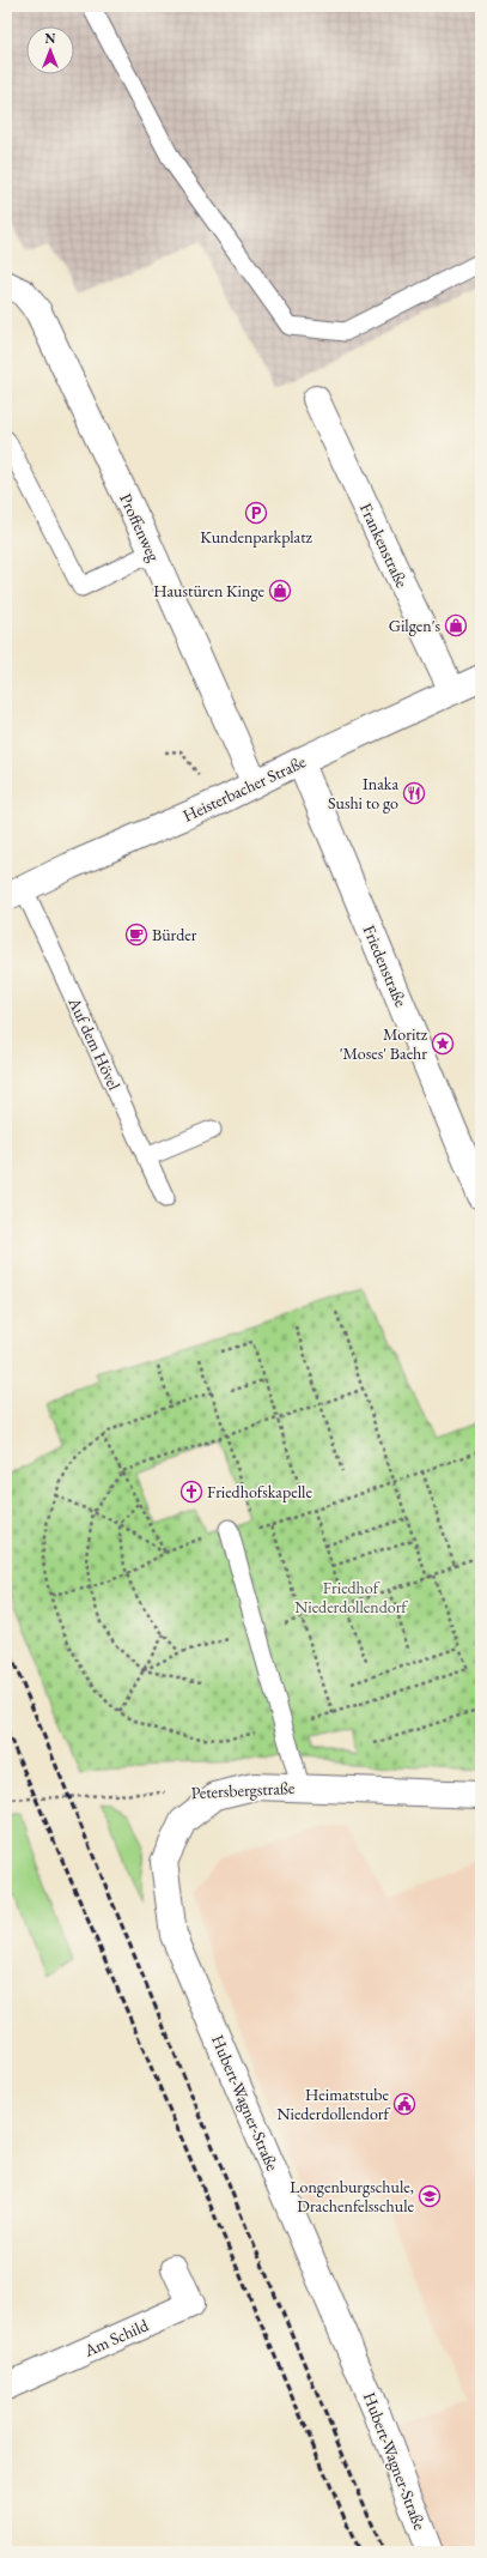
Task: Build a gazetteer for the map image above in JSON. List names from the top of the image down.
{
  "streets": {
    "street": [
      "Proffenweg",
      "Frankenstraße",
      "Heisterbacher Straße",
      "Friedenstraße",
      "Petersbergstraße",
      "Hubert-Wagner-Straße",
      "Am Schild"
    ],
    "lane": ["Auf dem Hövel"]
  },
  "crossings": [
    ["Proffenweg", "Heisterbacher Straße"],
    ["Frankenstraße", "Heisterbacher Straße"],
    ["Heisterbacher Straße", "Friedenstraße"],
    ["Heisterbacher Straße", "Auf dem Hövel"],
    ["Petersbergstraße", "Hubert-Wagner-Straße"]
  ],
  "parks": ["Friedhof Niederdollendorf"],
  "places": {
    "parking": ["Kundenparkplatz"],
    "shop": ["Haustüren Kinge", "Gilgen's"],
    "restaurant": ["Inaka Sushi to go"],
    "cafe": ["Bürder"],
    "place": ["Moritz 'Moses' Baehr"],
    "church": ["Friedhofskapelle"],
    "public building": ["Heimatstube Niederdollendorf"],
    "school or university": ["Longenburgschule, Drachenfelsschule"]
  },
  "north": "top"
}
